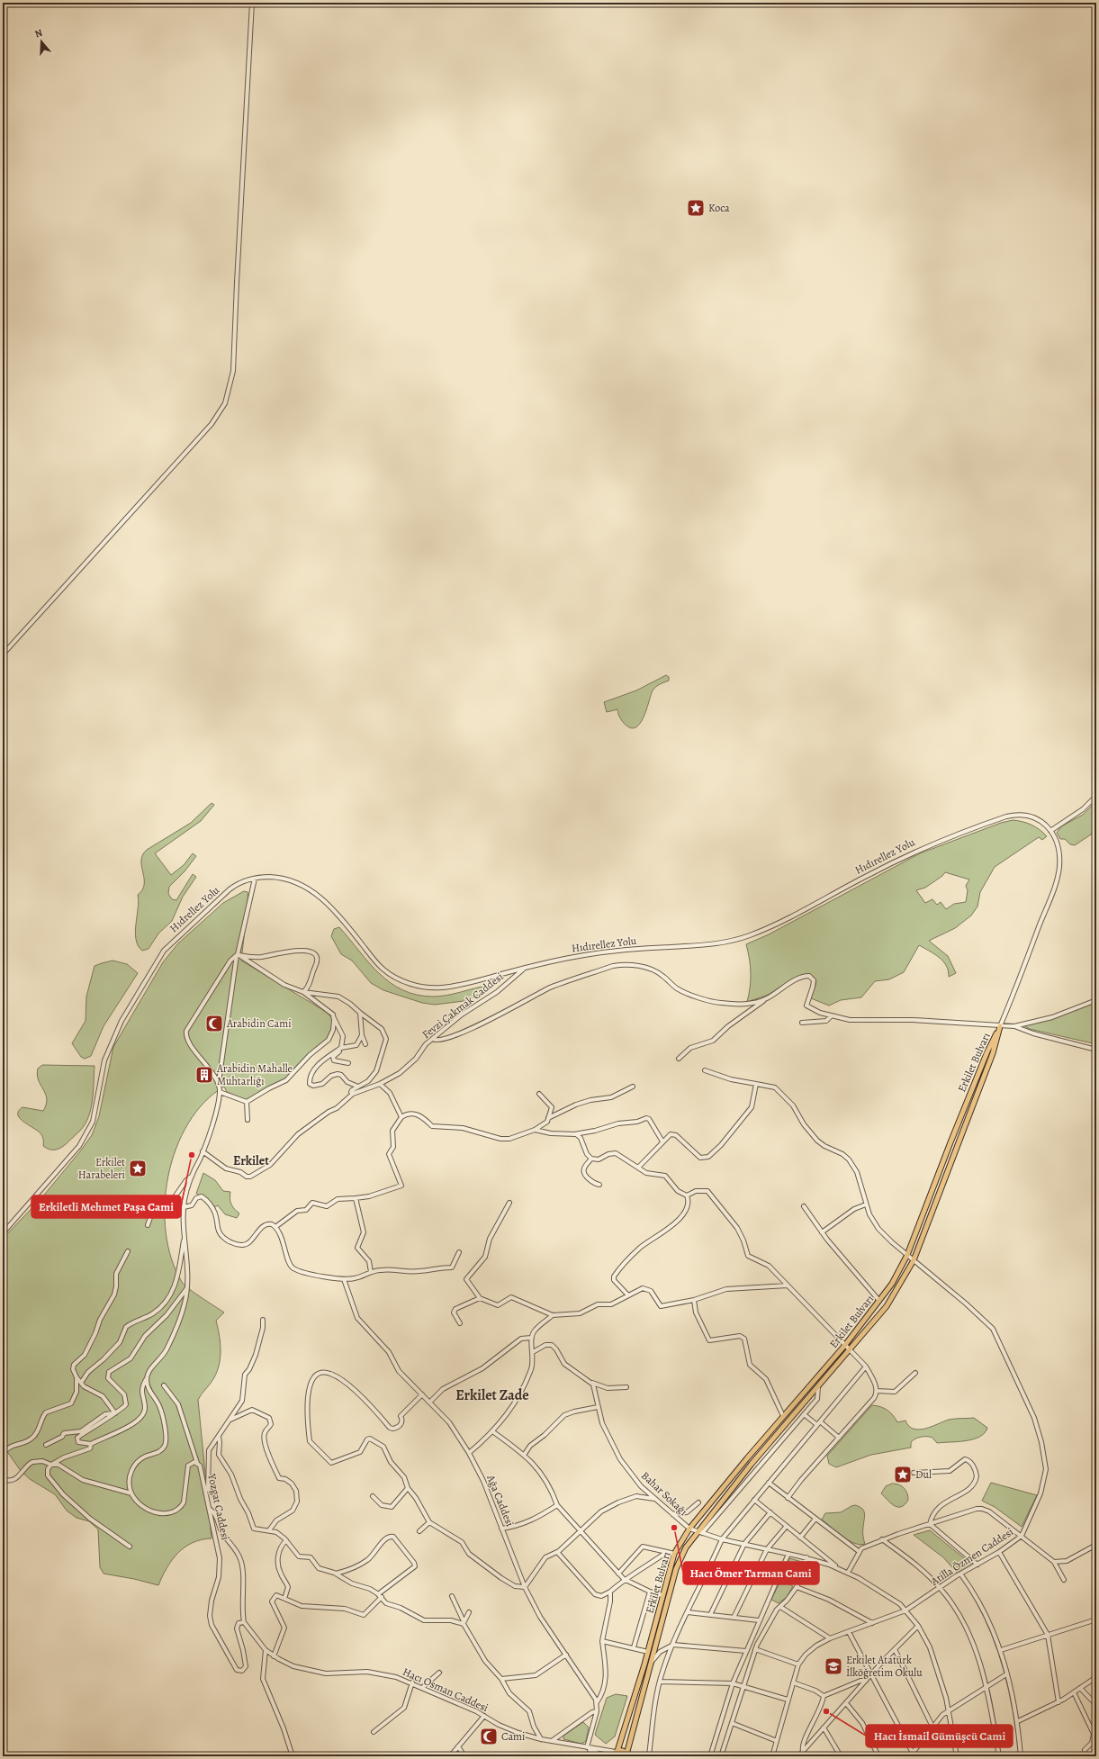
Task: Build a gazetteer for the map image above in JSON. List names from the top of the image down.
{
  "streets": {
    "main road": ["Erkilet Bulvarı"],
    "street": [
      "Hıdırellez Yolu",
      "Hıdrellez Yolu",
      "Fevzi Çakmak Caddesi",
      "Bahar Sokağı",
      "Ağa Caddesi",
      "Yozgat Caddesi",
      "Atilla Özmen Caddesi",
      "Hacı Osman Caddesi"
    ]
  },
  "crossings": [
    ["Hıdırellez Yolu", "Hıdrellez Yolu"],
    ["Hıdırellez Yolu", "Fevzi Çakmak Caddesi"],
    ["Hıdırellez Yolu", "Erkilet Bulvarı"],
    ["Hıdrellez Yolu", "Fevzi Çakmak Caddesi"],
    ["Erkilet Bulvarı", "Bahar Sokağı"],
    ["Erkilet Bulvarı", "Atilla Özmen Caddesi"],
    ["Erkilet Bulvarı", "Hacı Osman Caddesi"],
    ["Bahar Sokağı", "Atilla Özmen Caddesi"],
    ["Yozgat Caddesi", "Hacı Osman Caddesi"]
  ],
  "districts": ["Erkilet", "Erkilet Zade"],
  "places": {
    "place": ["Koca", "Erkilet Harabeleri", "Dul"],
    "mosque": ["Arabidin Cami", "Cami"],
    "building": ["Arabidin Mahalle Muhtarlığı"],
    "other": ["Erkiletli Mehmet Paşa Cami", "Hacı Ömer Tarman Cami", "Hacı İsmail Gümüşcü Cami"],
    "school or university": ["Erkilet Atatürk İlköğretim Okulu"]
  },
  "north": "top"
}
